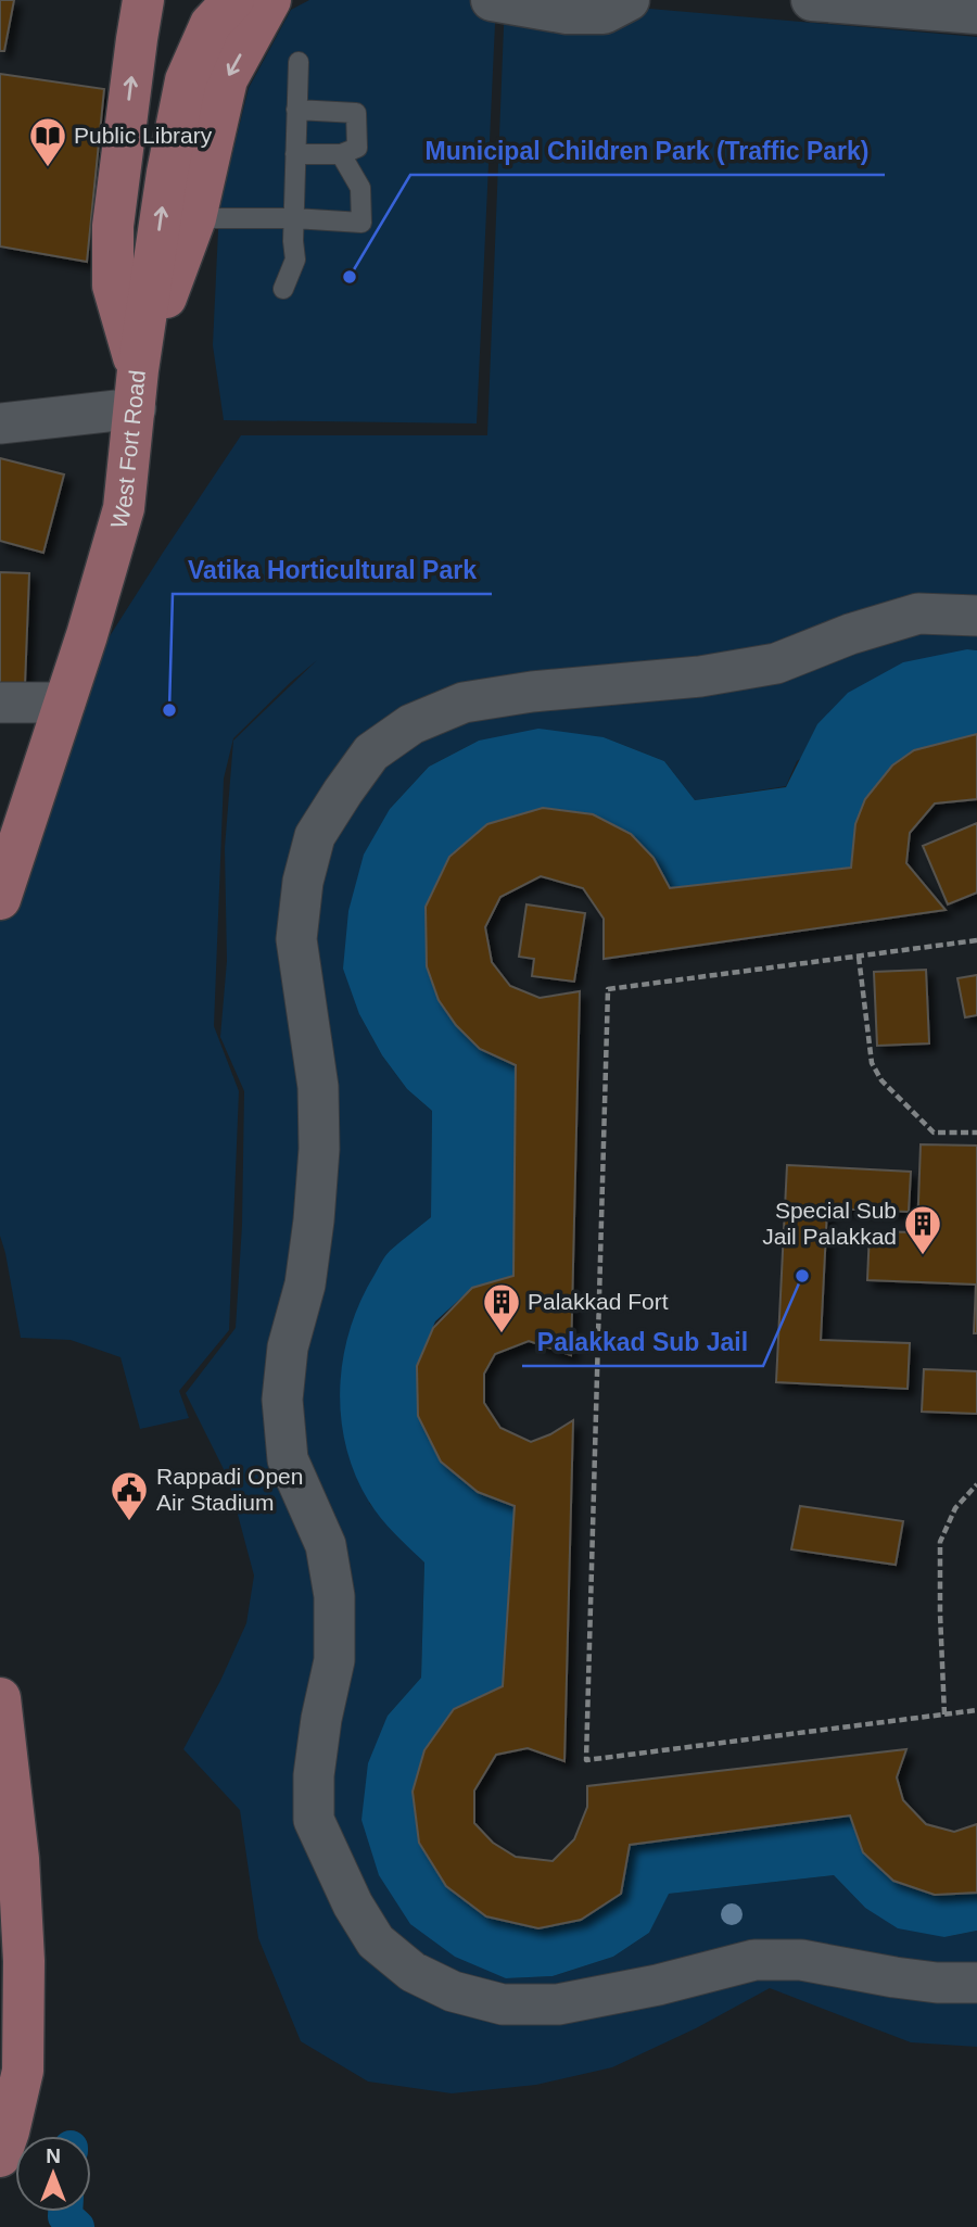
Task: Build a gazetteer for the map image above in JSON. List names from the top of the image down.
{
  "streets": {
    "main road": ["West Fort Road"]
  },
  "places": {
    "library": ["Public Library"],
    "other": ["Municipal Children Park (Traffic Park)", "Vatika Horticultural Park", "Palakkad Sub Jail"],
    "building": ["Special Sub Jail Palakkad", "Palakkad Fort"],
    "public building": ["Rappadi Open Air Stadium"]
  },
  "north": "top"
}
